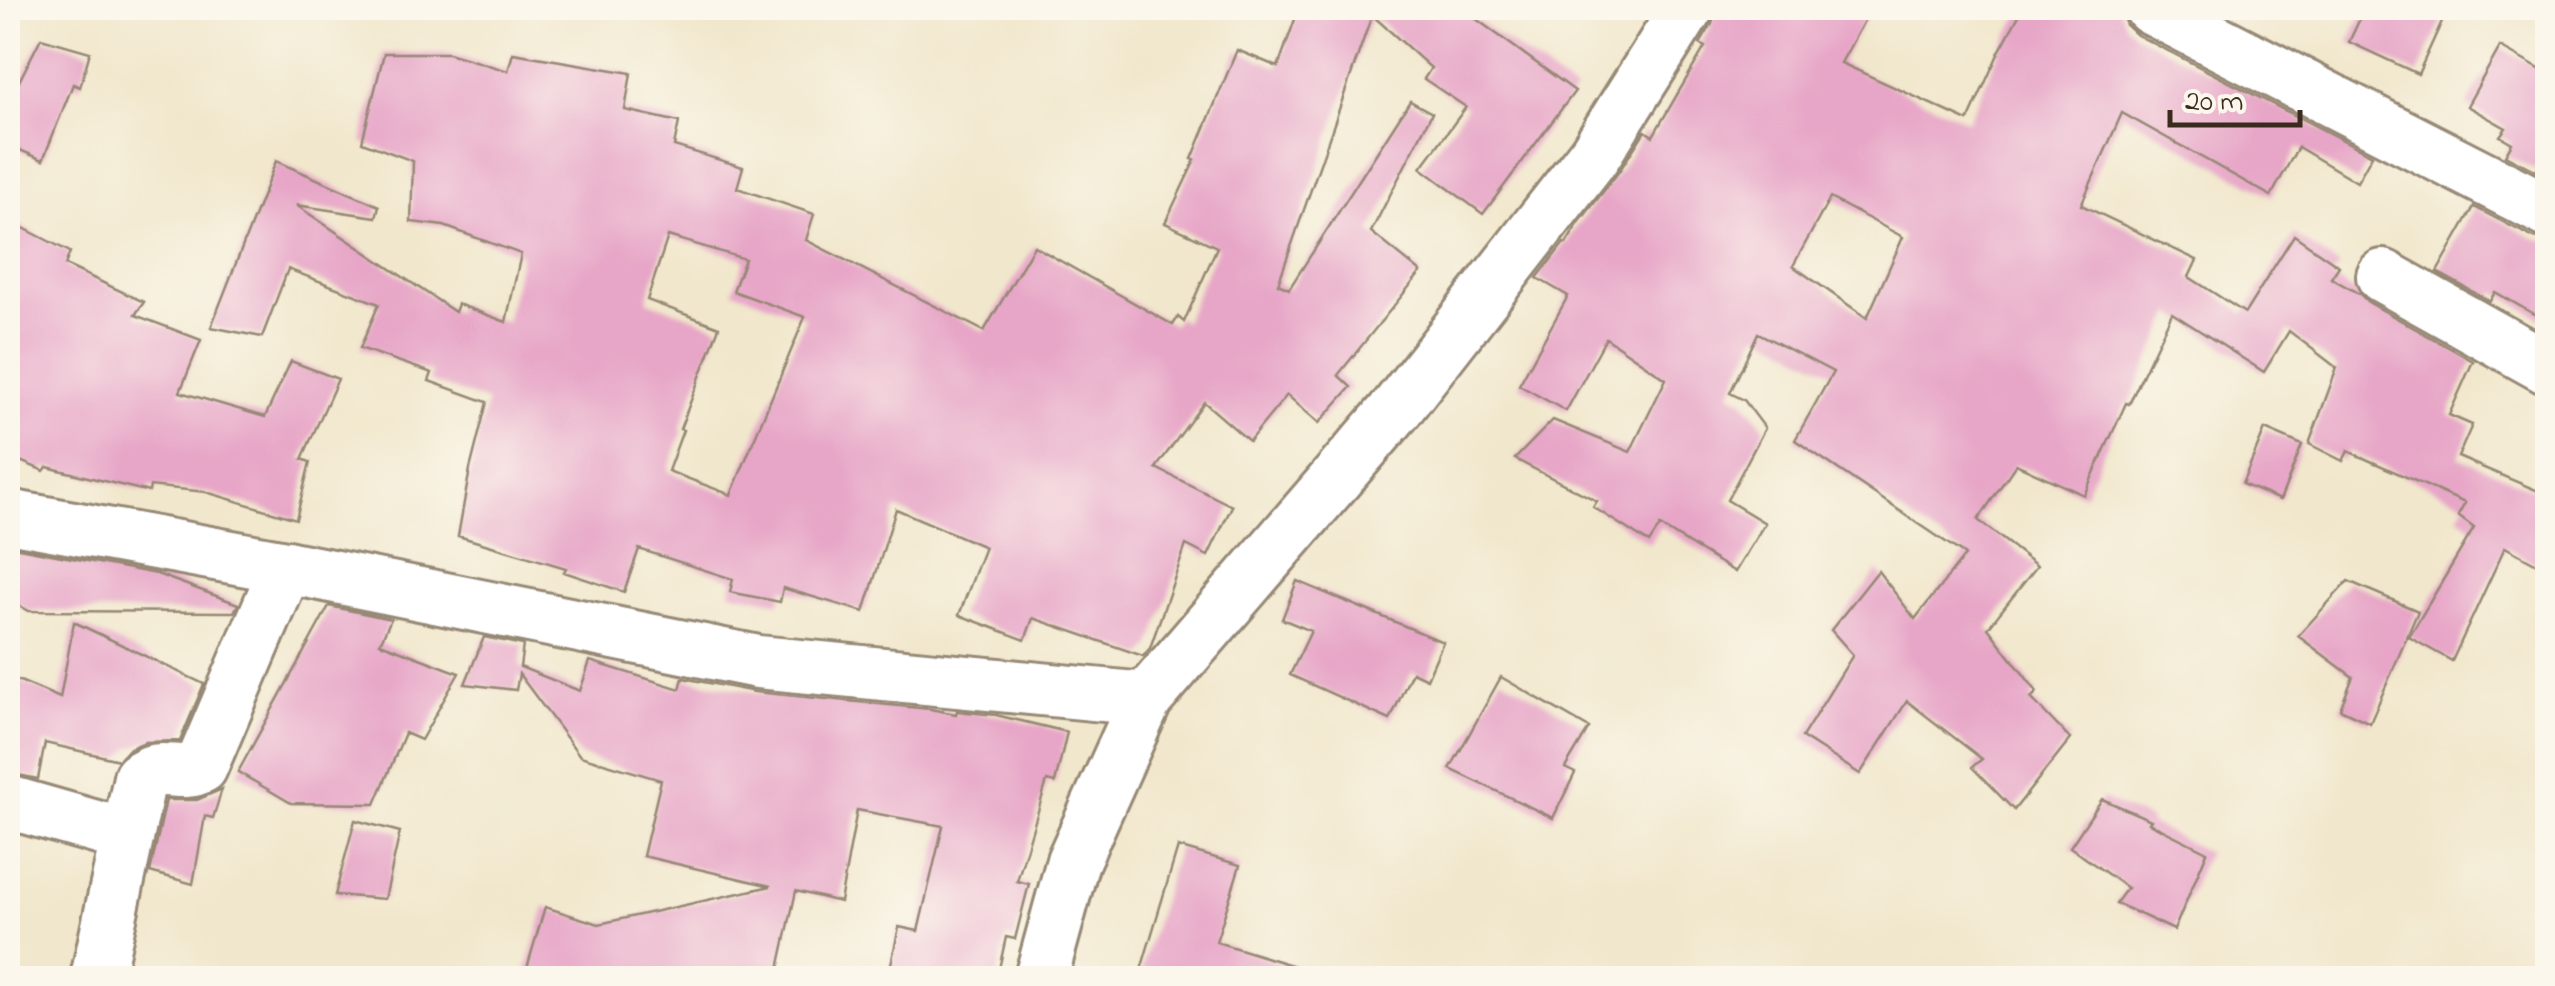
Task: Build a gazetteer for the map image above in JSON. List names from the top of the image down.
{
  "scale_bar": "20 m"
}
